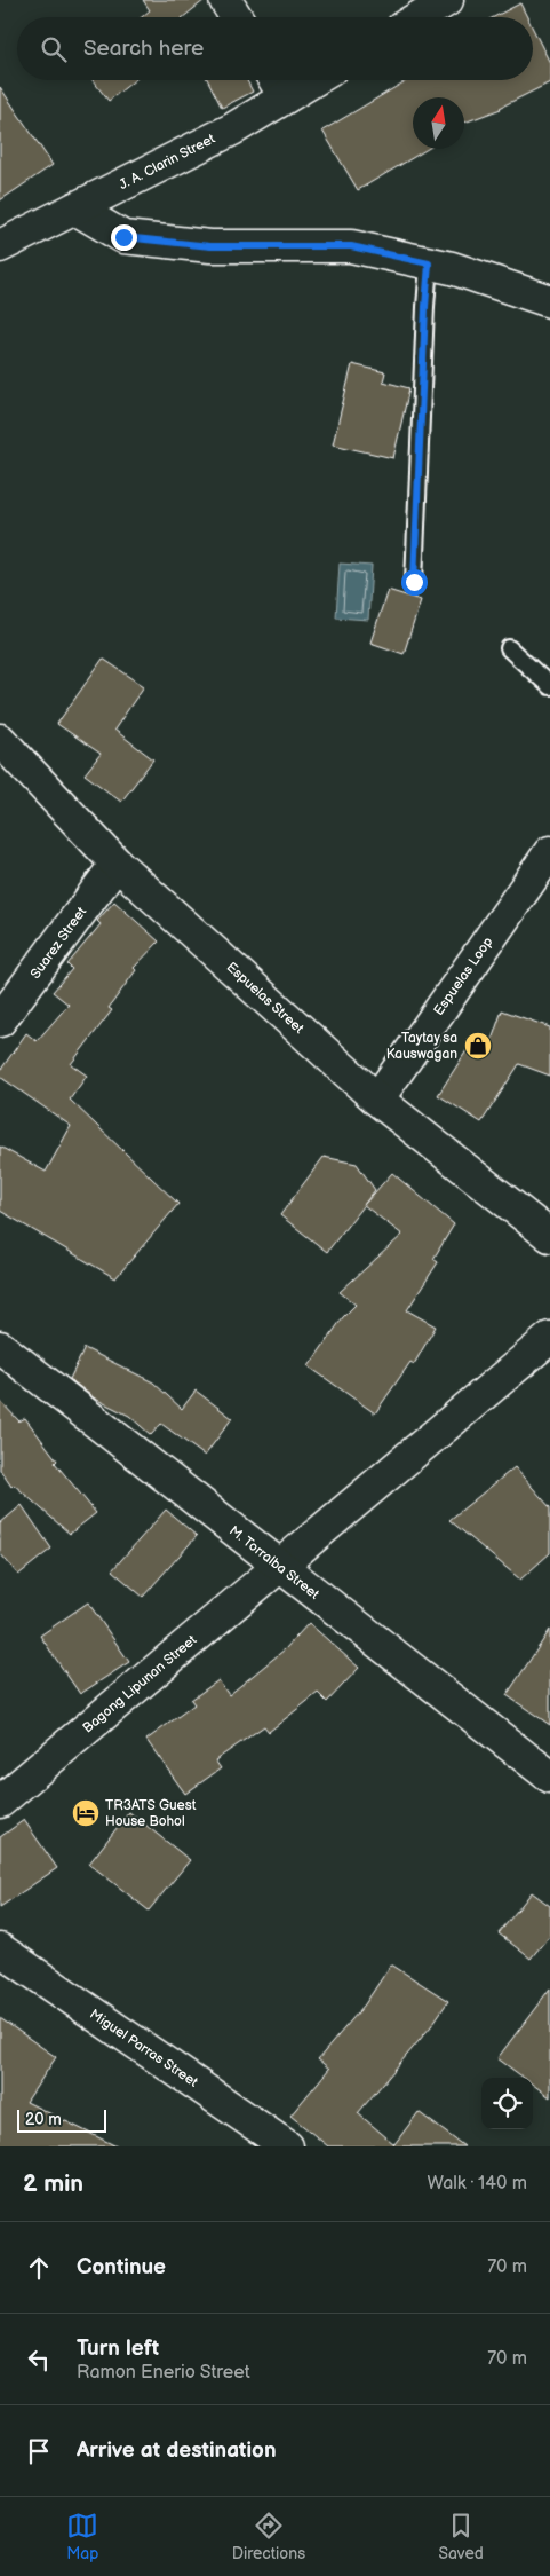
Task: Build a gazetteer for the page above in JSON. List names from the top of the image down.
{
  "streets": {
    "street": [
      "J. A. Clarin Street",
      "Suarez Street",
      "Espuelas Loop",
      "Espuelas Street",
      "M. Torralba Street",
      "Bagong Lipunan Street",
      "Miguel Parras Street"
    ]
  },
  "crossings": [
    ["Suarez Street", "Espuelas Street"],
    ["Espuelas Loop", "Espuelas Street"],
    ["M. Torralba Street", "Bagong Lipunan Street"]
  ],
  "places": {
    "shop": ["Taytay sa Kauswagan"],
    "hotel": ["TR3ATS Guest House Bohol"]
  },
  "scale_bar": "20 m",
  "north": "top",
  "page": {
    "search": "Search here",
    "scale": "20 m",
    "heading": ["2 min", "Walk · 140 m"],
    "list": [
      ["Continue", "70 m"],
      ["Turn left", "Ramon Enerio Street", "70 m"],
      "Arrive at destination"
    ],
    "nav": ["Map", "Directions", "Saved"]
  }
}
